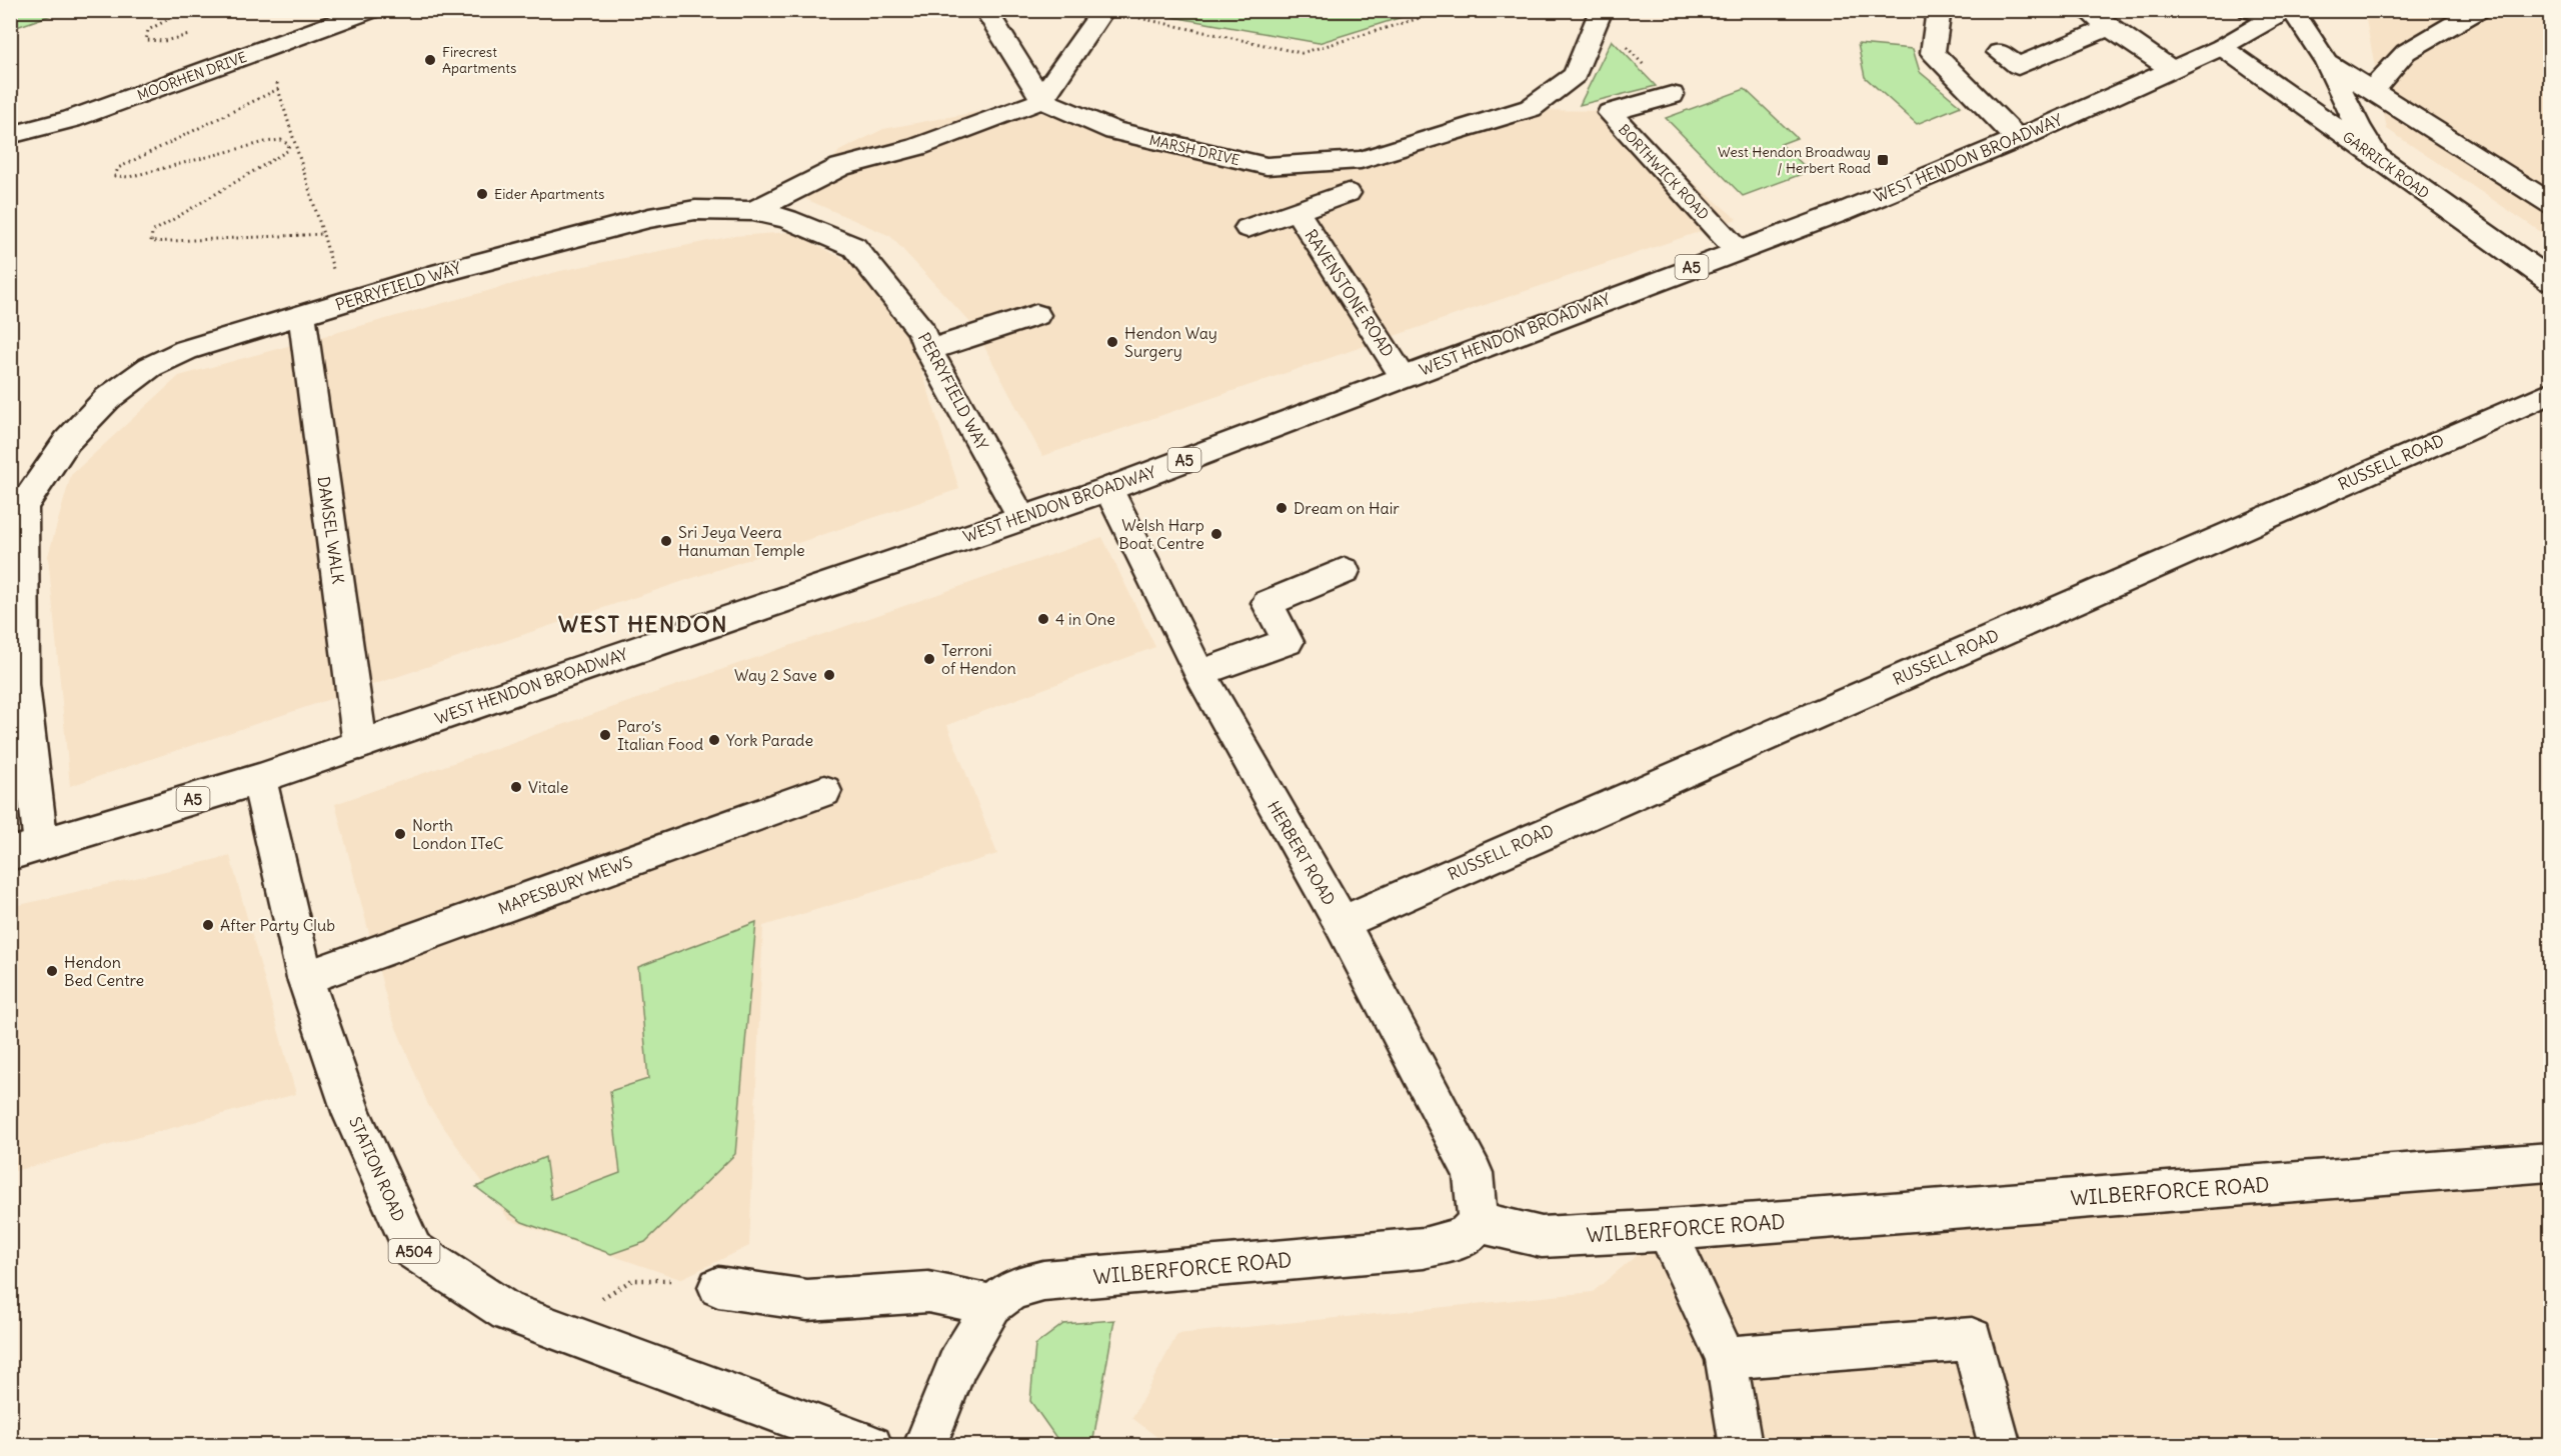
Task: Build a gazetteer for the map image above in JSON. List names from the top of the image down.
{
  "streets": {
    "street": [
      "MOORHEN DRIVE",
      "MARSH DRIVE",
      "WEST HENDON BROADWAY",
      "GARRICK ROAD",
      "BORTHWICK ROAD",
      "A5",
      "PERRYFIELD WAY",
      "RAVENSTONE ROAD",
      "RUSSELL ROAD",
      "DAMSEL WALK",
      "HERBERT ROAD",
      "MAPESBURY MEWS",
      "STATION ROAD",
      "WILBERFORCE ROAD",
      "A504"
    ]
  },
  "crossings": [
    ["WEST HENDON BROADWAY", "GARRICK ROAD"],
    ["WEST HENDON BROADWAY", "BORTHWICK ROAD"],
    ["WEST HENDON BROADWAY", "A5"],
    ["WEST HENDON BROADWAY", "PERRYFIELD WAY"],
    ["WEST HENDON BROADWAY", "RAVENSTONE ROAD"],
    ["WEST HENDON BROADWAY", "DAMSEL WALK"],
    ["WEST HENDON BROADWAY", "HERBERT ROAD"],
    ["WEST HENDON BROADWAY", "STATION ROAD"],
    ["GARRICK ROAD", "A5"],
    ["PERRYFIELD WAY", "DAMSEL WALK"],
    ["RUSSELL ROAD", "HERBERT ROAD"],
    ["HERBERT ROAD", "WILBERFORCE ROAD"],
    ["MAPESBURY MEWS", "STATION ROAD"]
  ],
  "districts": ["WEST HENDON"],
  "places": {
    "other": [
      "Firecrest Apartments",
      "Eider Apartments",
      "Hendon Way Surgery",
      "Dream on Hair",
      "Welsh Harp Boat Centre",
      "Sri Jeya Veera Hanuman Temple",
      "4 in One",
      "Terroni of Hendon",
      "Way 2 Save",
      "Paro’s Italian Food",
      "York Parade",
      "Vitale",
      "North London ITeC",
      "After Party Club",
      "Hendon Bed Centre"
    ],
    "transit": ["West Hendon Broadway / Herbert Road"]
  }
}
